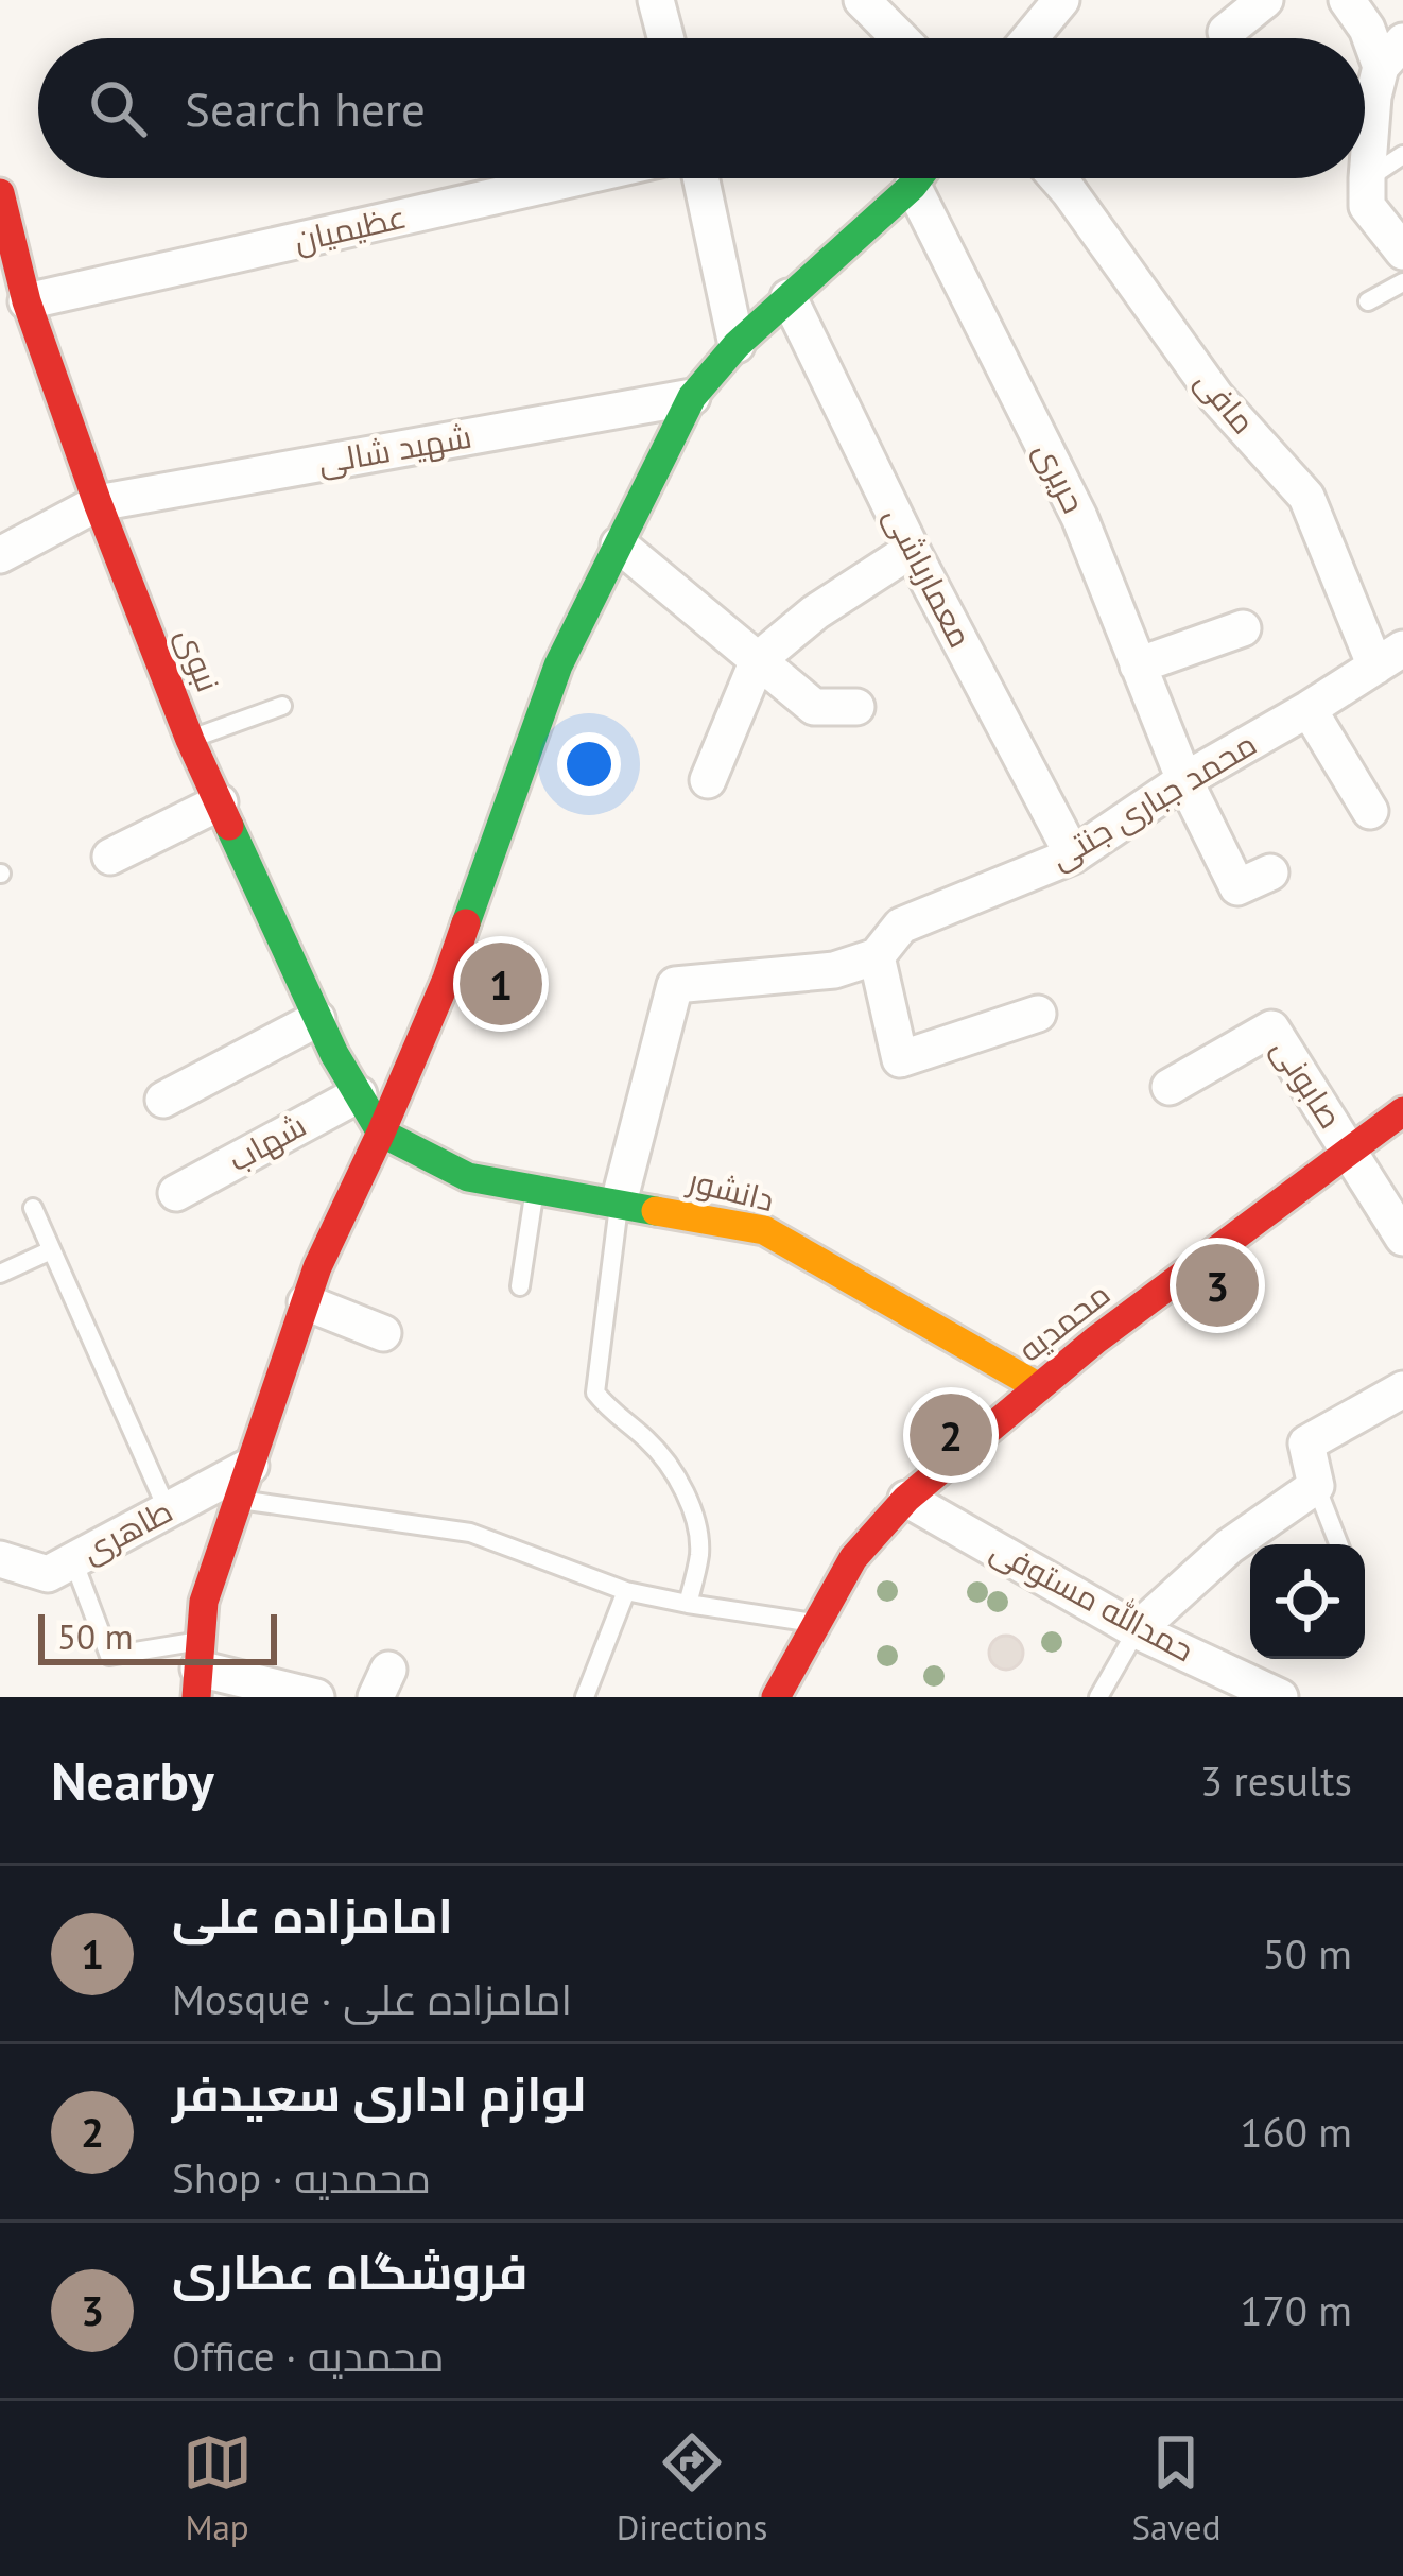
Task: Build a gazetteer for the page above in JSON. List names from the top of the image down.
{
  "streets": {
    "street": [
      "عظیمیان",
      "مافی",
      "شهید شالی",
      "حریری",
      "معمارباشی",
      "نبوی",
      "محمد جباری جنتی",
      "صابونی",
      "شهاب",
      "دانشور",
      "محمدیه",
      "طاهری",
      "حمدالله مستوفی"
    ]
  },
  "crossings": [
    ["عظیمیان", "نبوی"],
    ["مافی", "محمد جباری جنتی"],
    ["شهید شالی", "نبوی"],
    ["حریری", "محمد جباری جنتی"],
    ["معمارباشی", "محمد جباری جنتی"],
    ["نبوی", "شهاب"],
    ["نبوی", "دانشور"],
    ["محمد جباری جنتی", "دانشور"],
    ["صابونی", "محمدیه"],
    ["دانشور", "محمدیه"],
    ["محمدیه", "حمدالله مستوفی"]
  ],
  "scale_bar": "50 m",
  "page": {
    "search": "Search here",
    "pins": ["1", "3", "2"],
    "scale": "50 m",
    "heading": ["Nearby", "3 results"],
    "list": [
      {
        "mark": "1",
        "name": "امامزاده علی",
        "note": "Mosque · امامزاده علی",
        "value": "50 m"
      },
      {
        "mark": "2",
        "name": "لوازم ادارى سعيدفر",
        "note": "Shop · محمدیه",
        "value": "160 m"
      },
      {
        "mark": "3",
        "name": "فروشگاه عطاری",
        "note": "Office · محمدیه",
        "value": "170 m"
      }
    ],
    "nav": ["Map", "Directions", "Saved"]
  }
}
